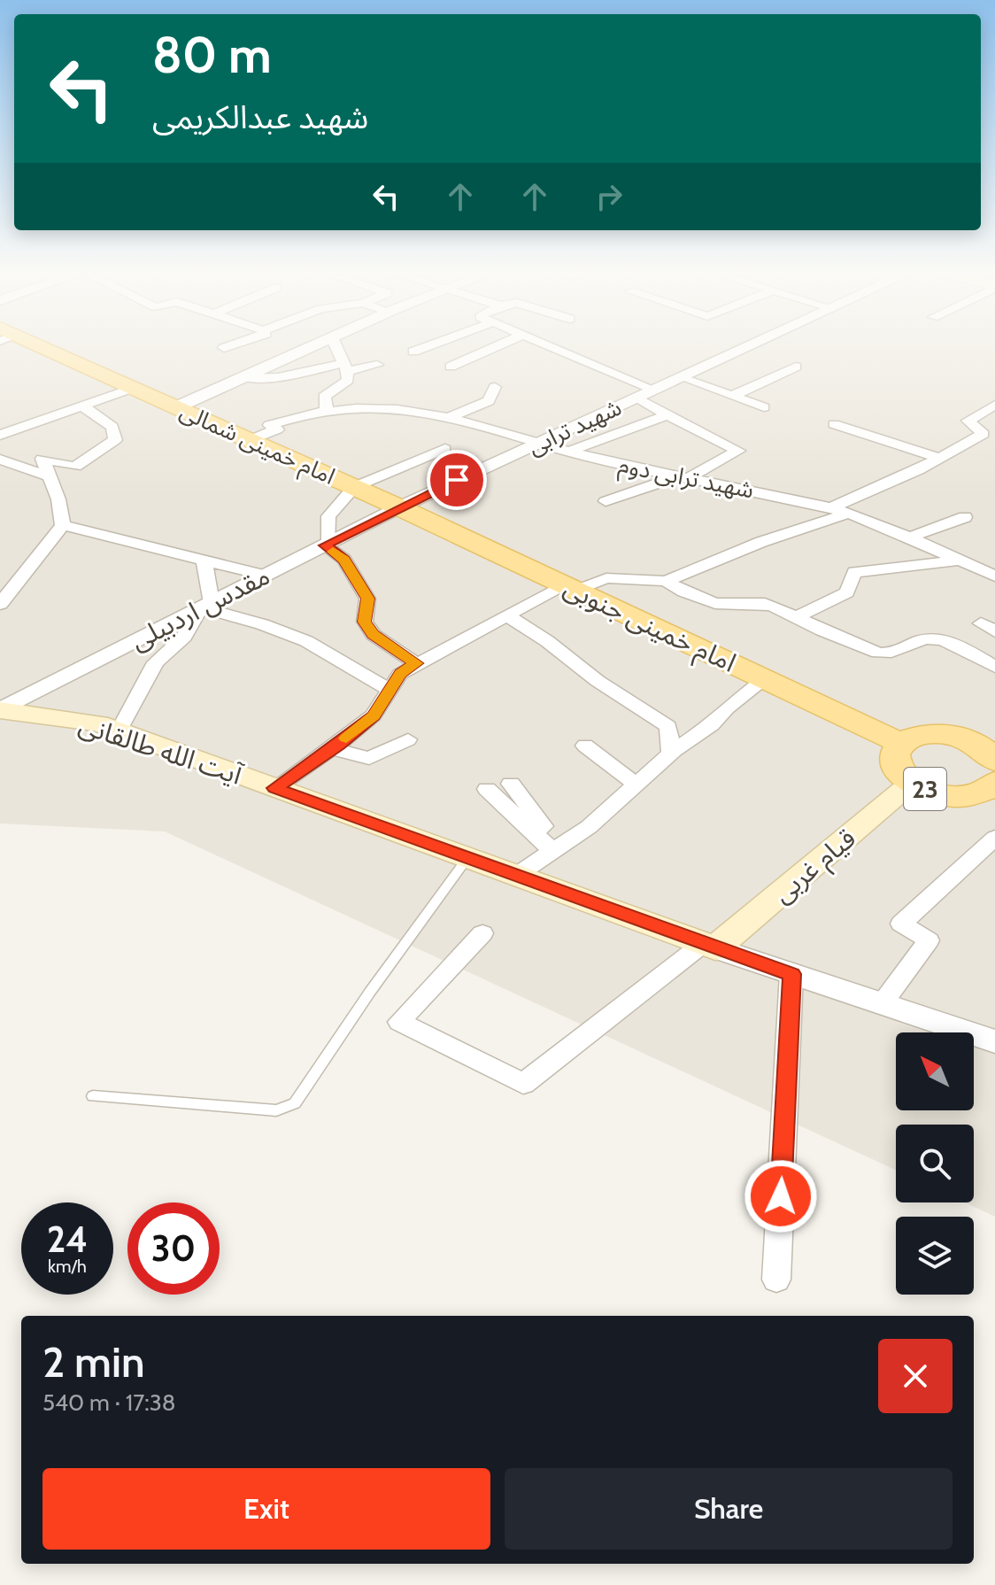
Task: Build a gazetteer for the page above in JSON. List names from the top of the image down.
{
  "streets": {
    "main road": [
      "امام خمینی شمالی",
      "امام خمینی جنوبی",
      "آیت الله طالقانی",
      "23",
      "قیام غربی"
    ],
    "street": ["شهید ترابی", "شهید ترابی دوم", "مقدس اردبیلی"]
  },
  "crossings": [
    ["شهید ترابی", "امام خمینی شمالی"],
    ["شهید ترابی", "شهید ترابی دوم"],
    ["شهید ترابی", "مقدس اردبیلی"],
    ["شهید ترابی", "امام خمینی جنوبی"],
    ["امام خمینی شمالی", "شهید ترابی دوم"],
    ["امام خمینی شمالی", "مقدس اردبیلی"],
    ["امام خمینی شمالی", "امام خمینی جنوبی"],
    ["مقدس اردبیلی", "امام خمینی جنوبی"],
    ["مقدس اردبیلی", "آیت الله طالقانی"],
    ["امام خمینی جنوبی", "23"],
    ["آیت الله طالقانی", "قیام غربی"],
    ["23", "قیام غربی"]
  ],
  "north": "top left",
  "page": {
    "turn": ["80 m", "شهید عبدالکریمی"],
    "speed": "24 km/h",
    "limit": "30",
    "heading": ["2 min", "540 m · 17:38"],
    "buttons": ["Exit", "Share"]
  }
}
